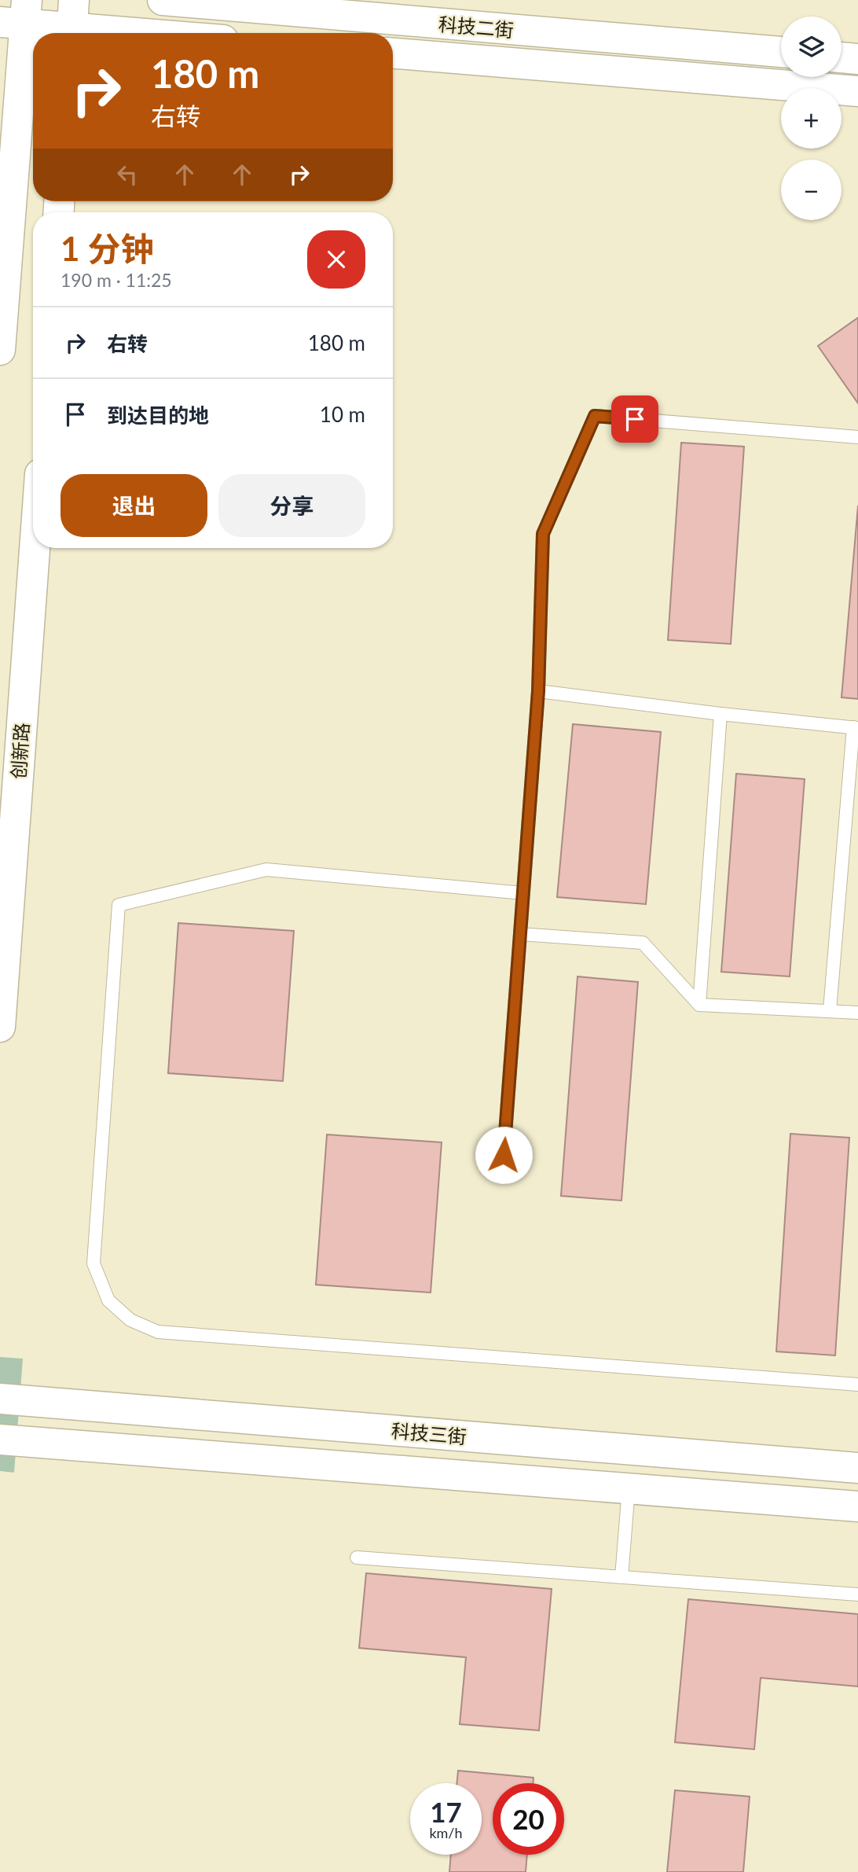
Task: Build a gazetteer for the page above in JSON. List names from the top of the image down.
{
  "streets": {
    "main road": ["科技二街", "创新路", "科技三街"]
  },
  "page": {
    "map_buttons": ["+", "−"],
    "turn": ["180 m", "右转"],
    "heading": ["1 分钟", "190 m · 11:25"],
    "list": [
      {
        "name": "右转",
        "value": "180 m"
      },
      {
        "name": "到达目的地",
        "value": "10 m"
      }
    ],
    "buttons": ["退出", "分享"],
    "speed": "17 km/h",
    "limit": "20"
  }
}
